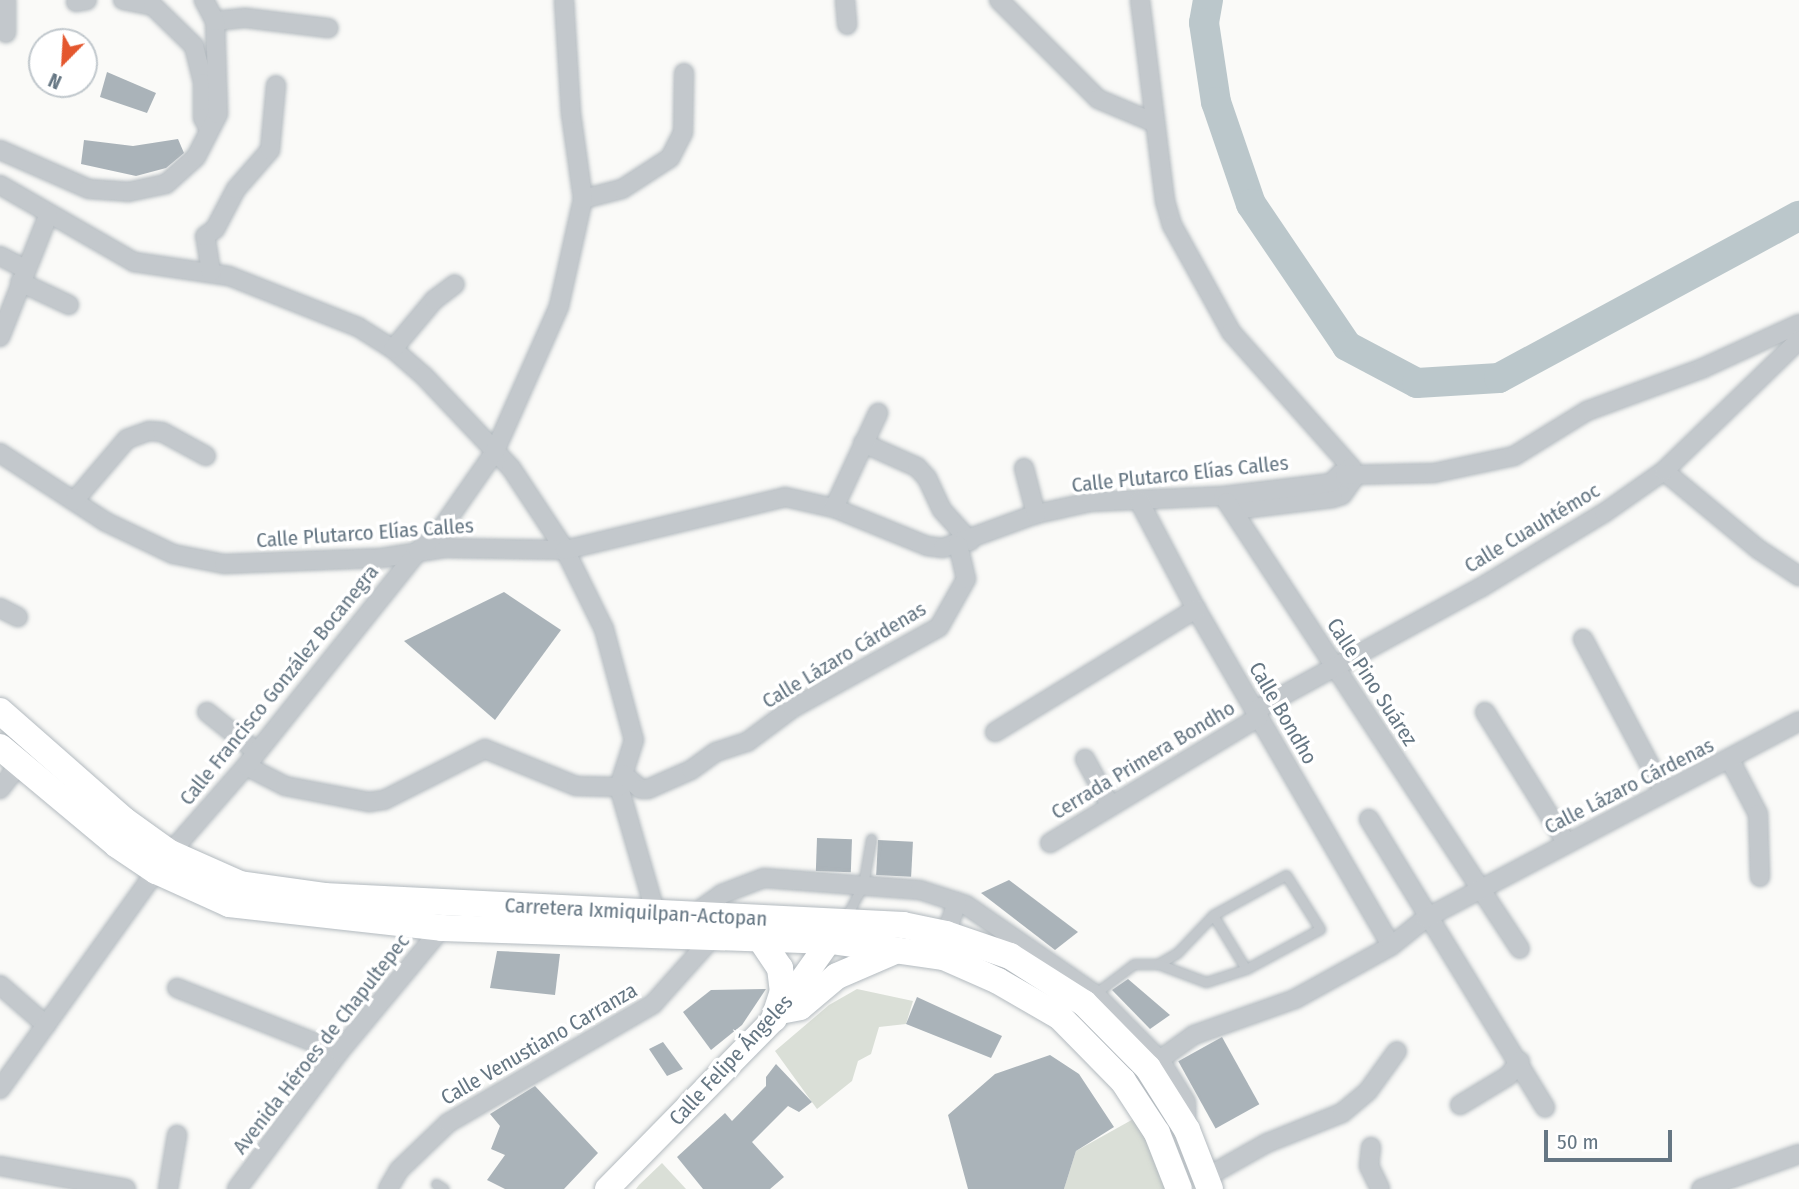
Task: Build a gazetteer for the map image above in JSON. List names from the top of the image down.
{
  "streets": {
    "main road": ["Carretera Ixmiquilpan-Actopan", "Calle Felipe Ángeles"],
    "street": [
      "Calle Plutarco Elías Calles",
      "Calle Cuauhtémoc",
      "Calle Lázaro Cárdenas",
      "Calle Pino Suárez",
      "Calle Francisco González Bocanegra",
      "Calle Bondho",
      "Cerrada Primera Bondho",
      "Avenida Héroes de Chapultepec",
      "Calle Venustiano Carranza"
    ]
  },
  "crossings": [
    ["Calle Plutarco Elías Calles", "Calle Cuauhtémoc"],
    ["Calle Plutarco Elías Calles", "Calle Lázaro Cárdenas"],
    ["Calle Plutarco Elías Calles", "Calle Pino Suárez"],
    ["Calle Plutarco Elías Calles", "Calle Francisco González Bocanegra"],
    ["Calle Plutarco Elías Calles", "Calle Bondho"],
    ["Calle Cuauhtémoc", "Calle Pino Suárez"],
    ["Calle Cuauhtémoc", "Calle Bondho"],
    ["Calle Cuauhtémoc", "Cerrada Primera Bondho"],
    ["Calle Lázaro Cárdenas", "Calle Pino Suárez"],
    ["Calle Lázaro Cárdenas", "Calle Bondho"],
    ["Calle Lázaro Cárdenas", "Carretera Ixmiquilpan-Actopan"],
    ["Calle Francisco González Bocanegra", "Carretera Ixmiquilpan-Actopan"],
    ["Calle Bondho", "Cerrada Primera Bondho"],
    ["Carretera Ixmiquilpan-Actopan", "Calle Felipe Ángeles"]
  ],
  "scale_bar": "50 m",
  "north": "bottom left"
}
